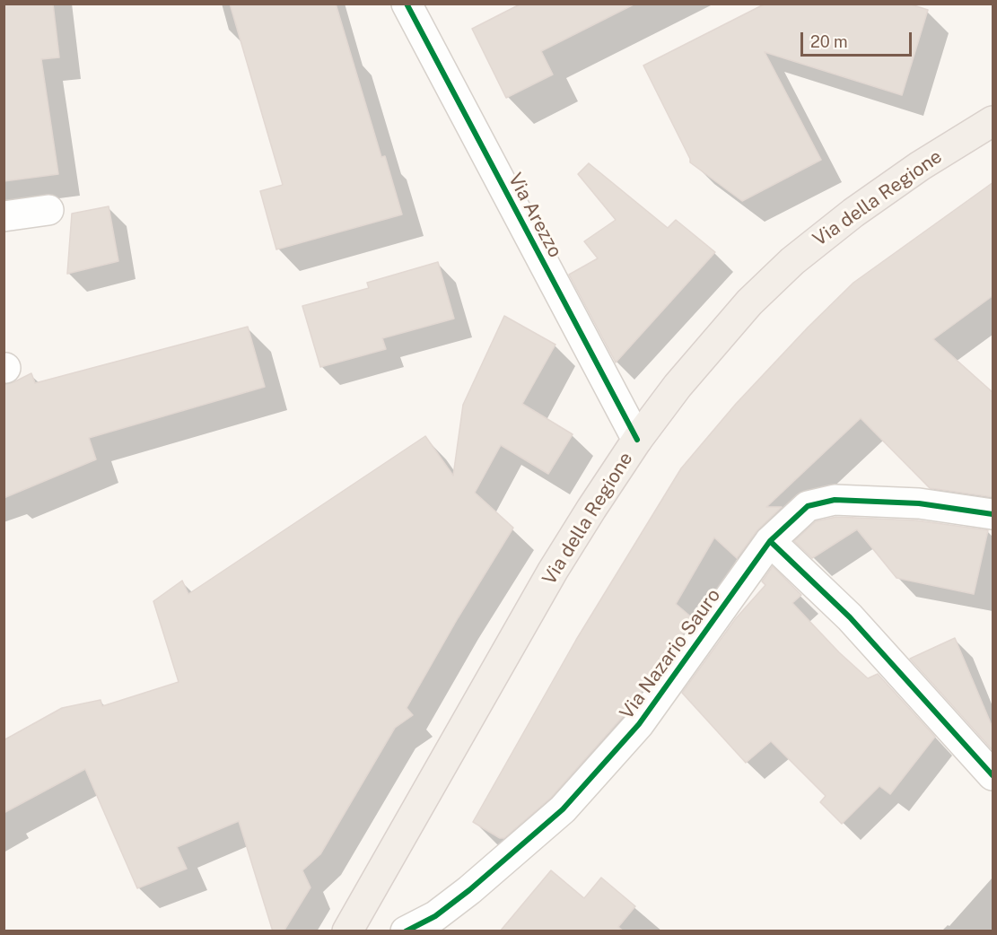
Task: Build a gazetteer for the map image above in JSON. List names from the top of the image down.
{
  "streets": {
    "main road": ["Via della Regione"],
    "street": ["Via Arezzo", "Via Nazario Sauro"]
  },
  "crossings": [
    ["Via della Regione", "Via Arezzo"]
  ],
  "scale_bar": "20 m"
}
